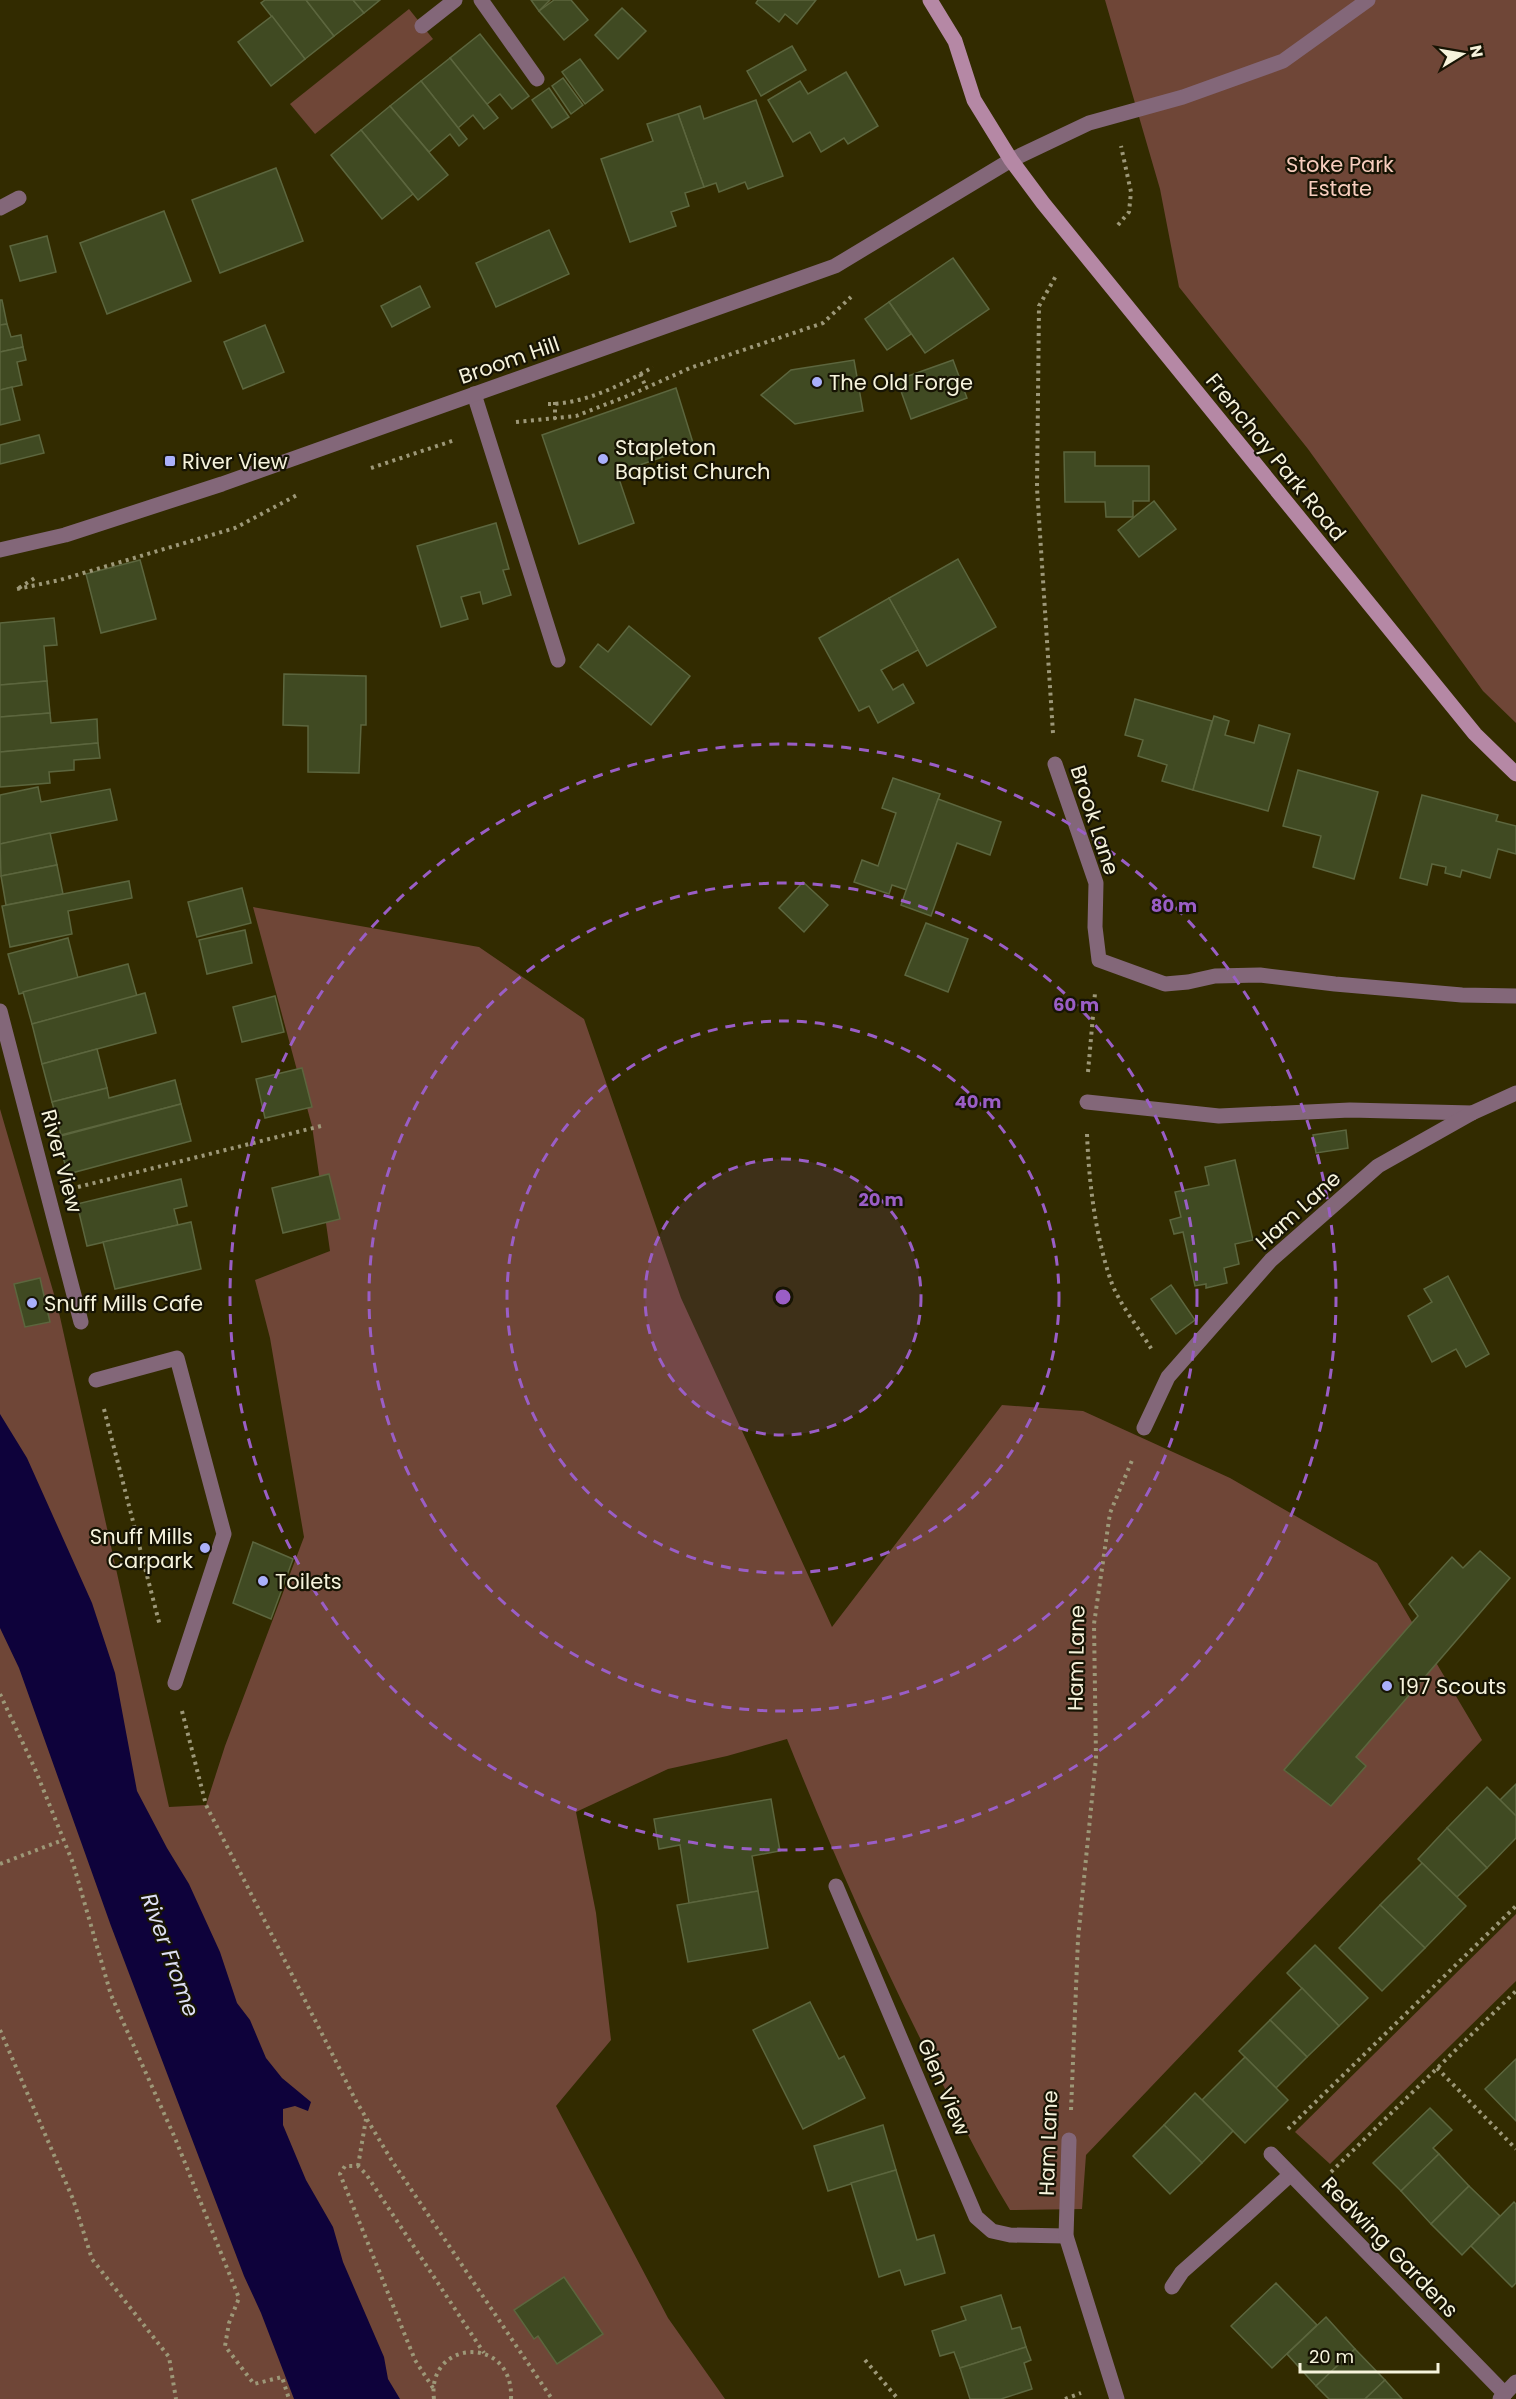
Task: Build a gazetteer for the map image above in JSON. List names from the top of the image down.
{
  "streets": {
    "main road": ["Frenchay Park Road"],
    "street": [
      "Broom Hill",
      "Brook Lane",
      "River View",
      "Ham Lane",
      "Glen View",
      "Redwing Gardens"
    ]
  },
  "crossings": [
    ["Broom Hill", "Frenchay Park Road"],
    ["Ham Lane", "Glen View"]
  ],
  "water": ["River Frome"],
  "parks": ["Stoke Park Estate"],
  "places": {
    "other": [
      "The Old Forge",
      "Stapleton Baptist Church",
      "Snuff Mills Cafe",
      "Snuff Mills Carpark",
      "Toilets",
      "197 Scouts"
    ],
    "transit": ["River View"]
  },
  "scale_bar": "20 m",
  "north": "right",
  "rings": [
    "80 m",
    "60 m",
    "40 m",
    "20 m"
  ]
}
